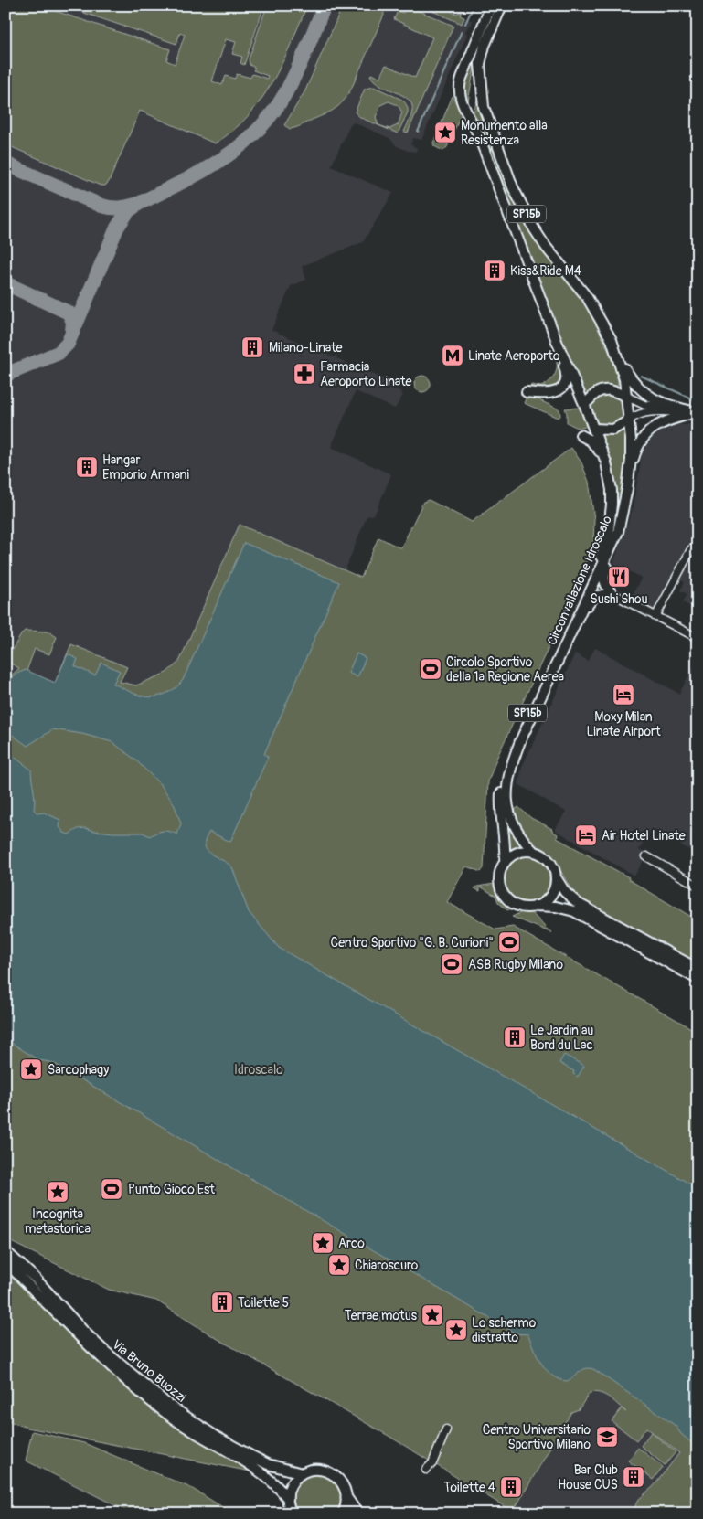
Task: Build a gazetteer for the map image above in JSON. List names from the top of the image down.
{
  "streets": {
    "main road": ["SP15b", "Circonvallazione Idroscalo", "Via Bruno Buozzi"]
  },
  "crossings": [
    ["SP15b", "Circonvallazione Idroscalo"]
  ],
  "parks": ["Idroscalo"],
  "places": {
    "place": [
      "Monumento alla Resistenza",
      "Sarcophagy",
      "Incognita metastorica",
      "Arco",
      "Chiaroscuro",
      "Terrae motus",
      "Lo schermo distratto"
    ],
    "building": [
      "Kiss&Ride M4",
      "Milano-Linate",
      "Hangar Emporio Armani",
      "Le Jardin au Bord du Lac",
      "Toilette 5",
      "Bar Club House CUS",
      "Toilette 4"
    ],
    "metro station": ["Linate Aeroporto"],
    "pharmacy": ["Farmacia Aeroporto Linate"],
    "restaurant": ["Sushi Shou"],
    "sports": [
      "Circolo Sportivo della 1ª Regione Aerea",
      "Centro Sportivo \"G. B. Curioni\"",
      "ASB Rugby Milano",
      "Punto Gioco Est"
    ],
    "hotel": ["Moxy Milan Linate Airport", "Air Hotel Linate"],
    "school or university": ["Centro Universitario Sportivo Milano"]
  }
}
